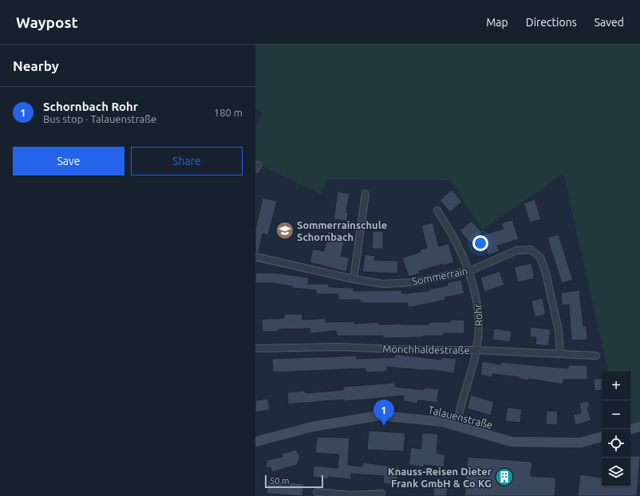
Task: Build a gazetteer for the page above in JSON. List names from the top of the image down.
{
  "streets": {
    "street": [
      "Sommerrain",
      "Rohr",
      "Mönchhaldestraße",
      "Talauenstraße"
    ]
  },
  "crossings": [
    ["Sommerrain", "Rohr"],
    ["Sommerrain", "Mönchhaldestraße"],
    ["Rohr", "Mönchhaldestraße"],
    ["Rohr", "Talauenstraße"]
  ],
  "places": {
    "school or university": ["Sommerrainschule Schornbach"],
    "building": ["Knauss-Reisen Dieter Frank GmbH & Co KG"]
  },
  "scale_bar": "50 m",
  "page": {
    "header": "Waypost",
    "nav": ["Map", "Directions", "Saved"],
    "heading": "Nearby",
    "list": [
      {
        "mark": "1",
        "name": "Schornbach Rohr",
        "note": "Bus stop · Talauenstraße",
        "value": "180 m"
      }
    ],
    "buttons": ["Save", "Share"],
    "map_buttons": ["+", "−"],
    "pins": "1",
    "scale": "50 m"
  }
}
